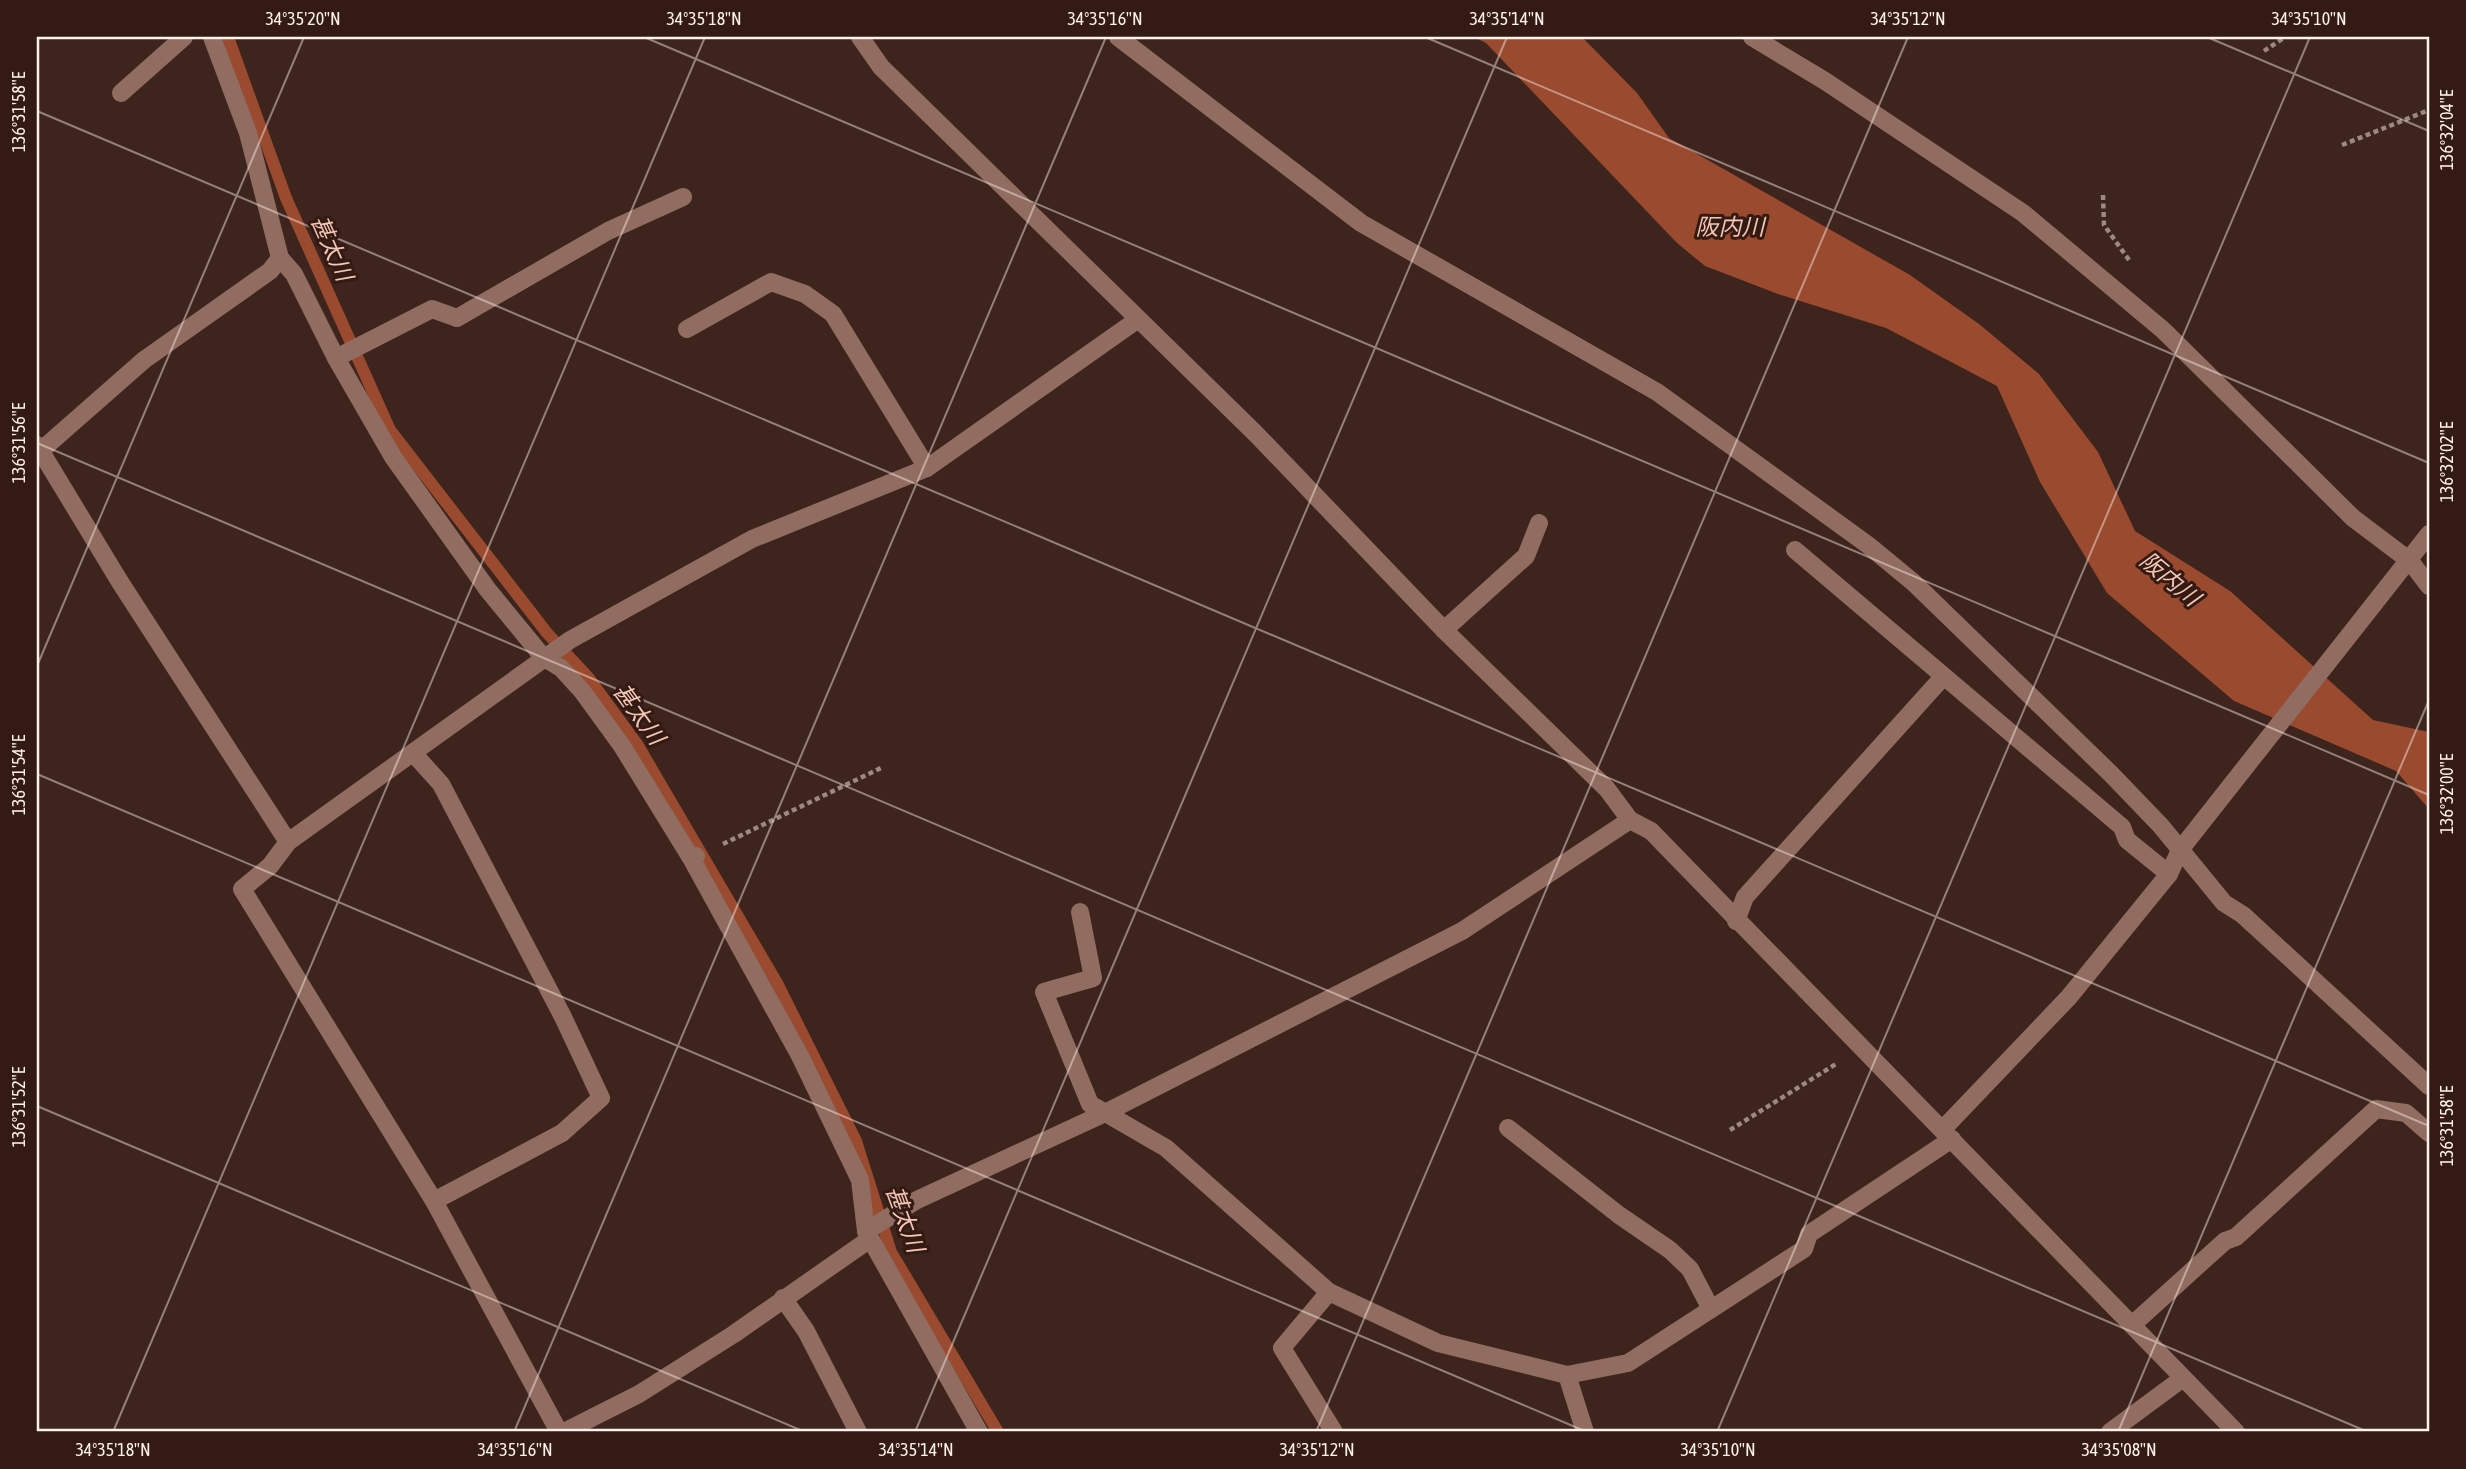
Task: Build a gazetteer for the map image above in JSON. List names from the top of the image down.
{
  "water": ["阪内川", "甚太川"],
  "coordinates": [
    "34°35'20\"N",
    "34°35'18\"N",
    "34°35'16\"N",
    "34°35'14\"N",
    "34°35'12\"N",
    "34°35'10\"N",
    "136°31'58\"E",
    "136°32'04\"E",
    "136°31'56\"E",
    "136°32'02\"E",
    "136°31'54\"E",
    "136°32'00\"E",
    "136°31'52\"E",
    "34°35'08\"N"
  ]
}
